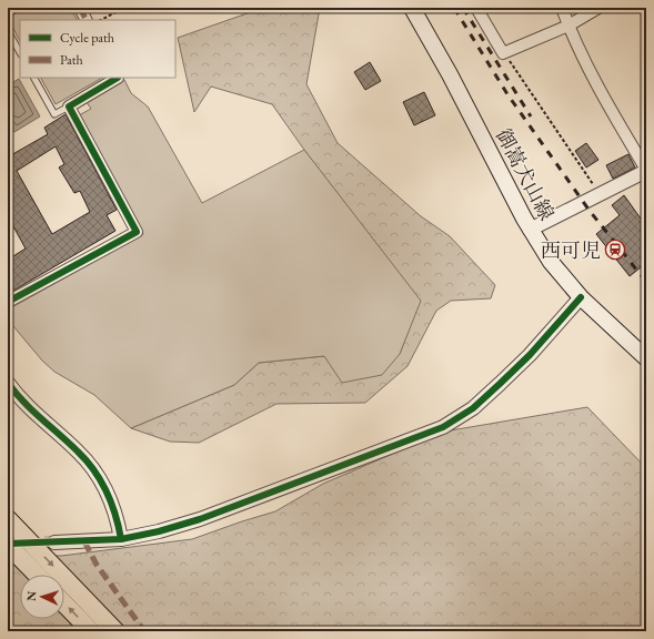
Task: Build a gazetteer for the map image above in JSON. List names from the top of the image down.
{
  "streets": {
    "main road": ["御嵩犬山線"]
  },
  "places": {
    "station": ["西可児"]
  },
  "legend": ["Cycle path", "Path"],
  "north": "left"
}
